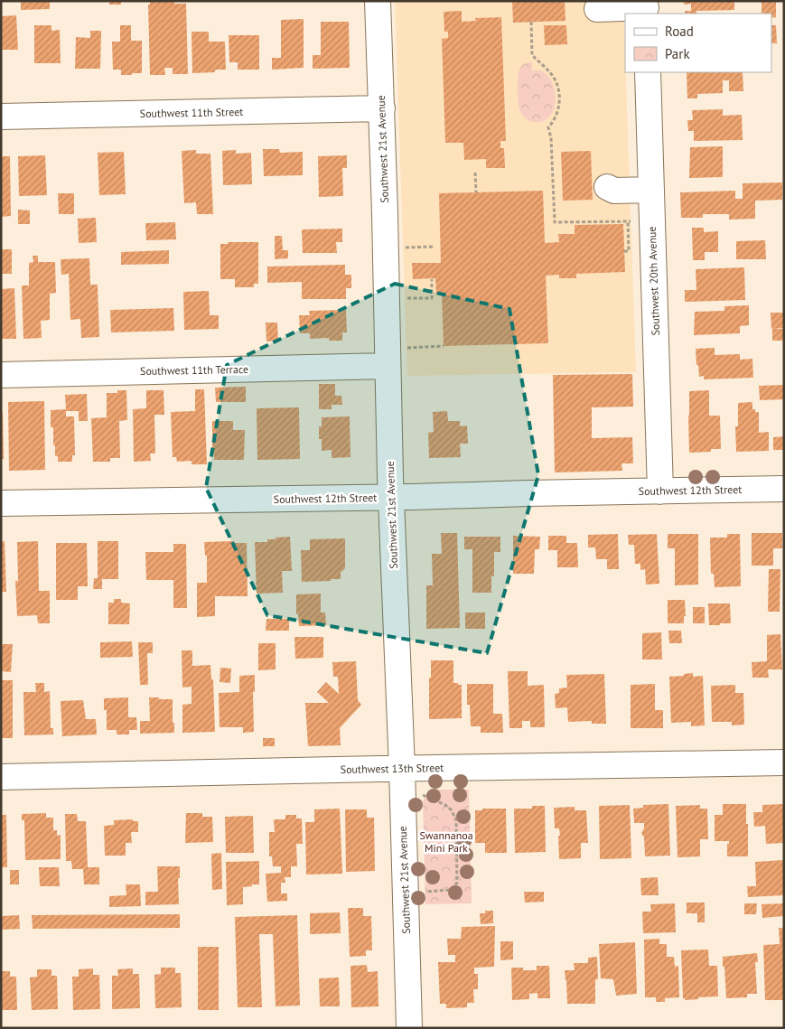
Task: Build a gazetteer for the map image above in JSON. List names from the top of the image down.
{
  "streets": {
    "street": [
      "Southwest 11th Street",
      "Southwest 21st Avenue",
      "Southwest 20th Avenue",
      "Southwest 11th Terrace",
      "Southwest 12th Street",
      "Southwest 13th Street"
    ]
  },
  "crossings": [
    ["Southwest 11th Street", "Southwest 21st Avenue"],
    ["Southwest 21st Avenue", "Southwest 11th Terrace"],
    ["Southwest 21st Avenue", "Southwest 12th Street"],
    ["Southwest 21st Avenue", "Southwest 13th Street"],
    ["Southwest 20th Avenue", "Southwest 12th Street"]
  ],
  "parks": ["Swannanoa Mini Park"],
  "legend": ["Road", "Park"]
}
